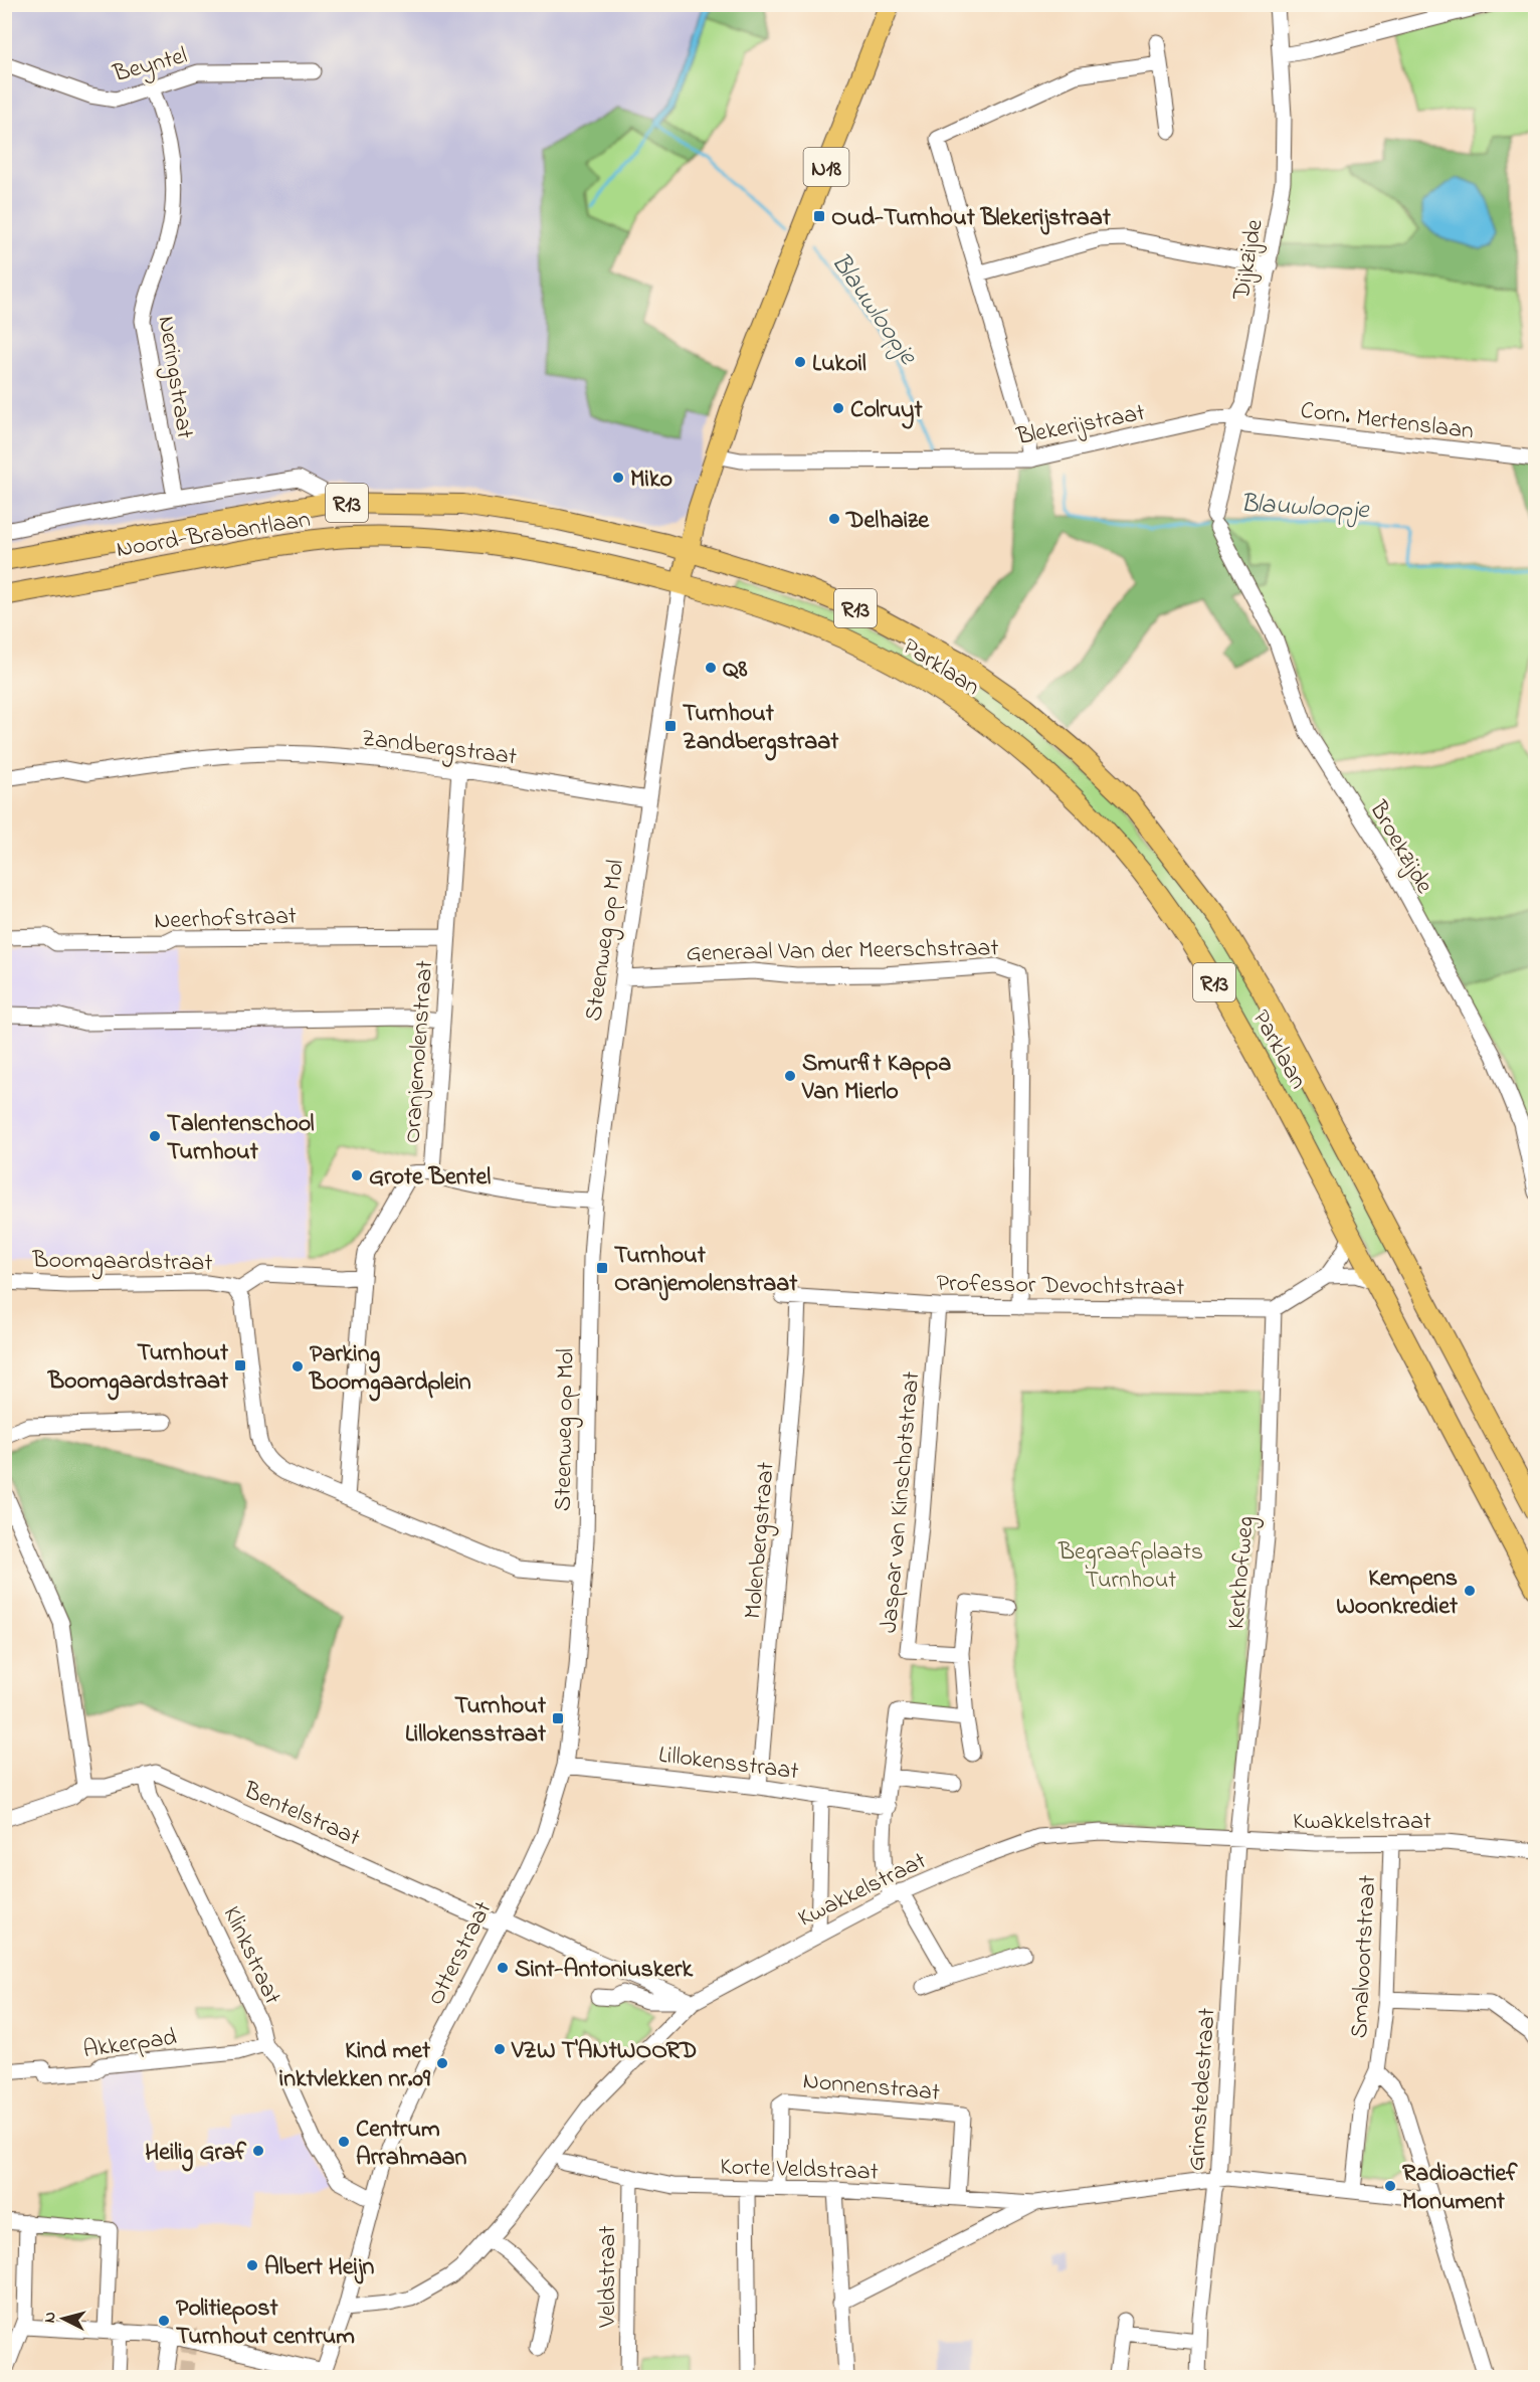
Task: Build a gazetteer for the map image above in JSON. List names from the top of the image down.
{
  "streets": {
    "main road": [
      "N18",
      "R13",
      "Noord-Brabantlaan",
      "Parklaan",
      "Steenweg op Mol"
    ],
    "street": [
      "Beyntel",
      "Dijkzijde",
      "Neringstraat",
      "Corn. Mertenslaan",
      "Blekerijstraat",
      "Zandbergstraat",
      "Broekzijde",
      "Neerhofstraat",
      "Generaal Van der Meerschstraat",
      "Oranjemolenstraat",
      "Boomgaardstraat",
      "Professor Devochtstraat",
      "Jaspar van Kinschotstraat",
      "Molenbergstraat",
      "Kerkhofweg",
      "Lillokensstraat",
      "Bentelstraat",
      "Kwakkelstraat",
      "Otterstraat",
      "Klinkstraat",
      "Smalvoortstraat",
      "Akkerpad",
      "Nonnenstraat",
      "Grimstedestraat",
      "Korte Veldstraat",
      "Veldstraat"
    ]
  },
  "crossings": [
    ["Beyntel", "Neringstraat"],
    ["Dijkzijde", "Corn. Mertenslaan"],
    ["Dijkzijde", "Blekerijstraat"],
    ["Dijkzijde", "Broekzijde"],
    ["Neringstraat", "Noord-Brabantlaan"],
    ["Corn. Mertenslaan", "Blekerijstraat"],
    ["Blekerijstraat", "Steenweg op Mol"],
    ["Noord-Brabantlaan", "Parklaan"],
    ["Noord-Brabantlaan", "Steenweg op Mol"],
    ["Parklaan", "Steenweg op Mol"],
    ["Zandbergstraat", "Steenweg op Mol"],
    ["Zandbergstraat", "Oranjemolenstraat"],
    ["Neerhofstraat", "Oranjemolenstraat"],
    ["Steenweg op Mol", "Generaal Van der Meerschstraat"],
    ["Steenweg op Mol", "Oranjemolenstraat"],
    ["Steenweg op Mol", "Boomgaardstraat"],
    ["Steenweg op Mol", "Otterstraat"],
    ["Generaal Van der Meerschstraat", "Professor Devochtstraat"],
    ["Boomgaardstraat", "Otterstraat"],
    ["Professor Devochtstraat", "Jaspar van Kinschotstraat"],
    ["Professor Devochtstraat", "Molenbergstraat"],
    ["Professor Devochtstraat", "Kerkhofweg"],
    ["Molenbergstraat", "Lillokensstraat"],
    ["Kerkhofweg", "Kwakkelstraat"],
    ["Kerkhofweg", "Grimstedestraat"],
    ["Lillokensstraat", "Otterstraat"],
    ["Bentelstraat", "Kwakkelstraat"],
    ["Bentelstraat", "Otterstraat"],
    ["Bentelstraat", "Klinkstraat"],
    ["Kwakkelstraat", "Otterstraat"],
    ["Kwakkelstraat", "Smalvoortstraat"],
    ["Kwakkelstraat", "Grimstedestraat"],
    ["Otterstraat", "Klinkstraat"],
    ["Klinkstraat", "Akkerpad"],
    ["Nonnenstraat", "Korte Veldstraat"],
    ["Korte Veldstraat", "Veldstraat"]
  ],
  "water": ["Blauwloopje"],
  "parks": ["Begraafplaats Turnhout"],
  "places": {
    "transit": [
      "Oud-Turnhout Blekerijstraat",
      "Turnhout Zandbergstraat",
      "Turnhout Oranjemolenstraat",
      "Turnhout Boomgaardstraat",
      "Turnhout Lillokensstraat"
    ],
    "other": [
      "Lukoil",
      "Colruyt",
      "Miko",
      "Delhaize",
      "Q8",
      "Smurfit Kappa Van Mierlo",
      "Talentenschool Turnhout",
      "Grote Bentel",
      "Parking Boomgaardplein",
      "Kempens Woonkrediet",
      "Sint-Antoniuskerk",
      "VZW T'ANtWOORD",
      "Kind met inktvlekken nr.09",
      "Centrum Arrahmaan",
      "Heilig Graf",
      "Radioactief Monument",
      "Albert Heijn",
      "Politiepost Turnhout centrum"
    ]
  },
  "north": "left"
}
